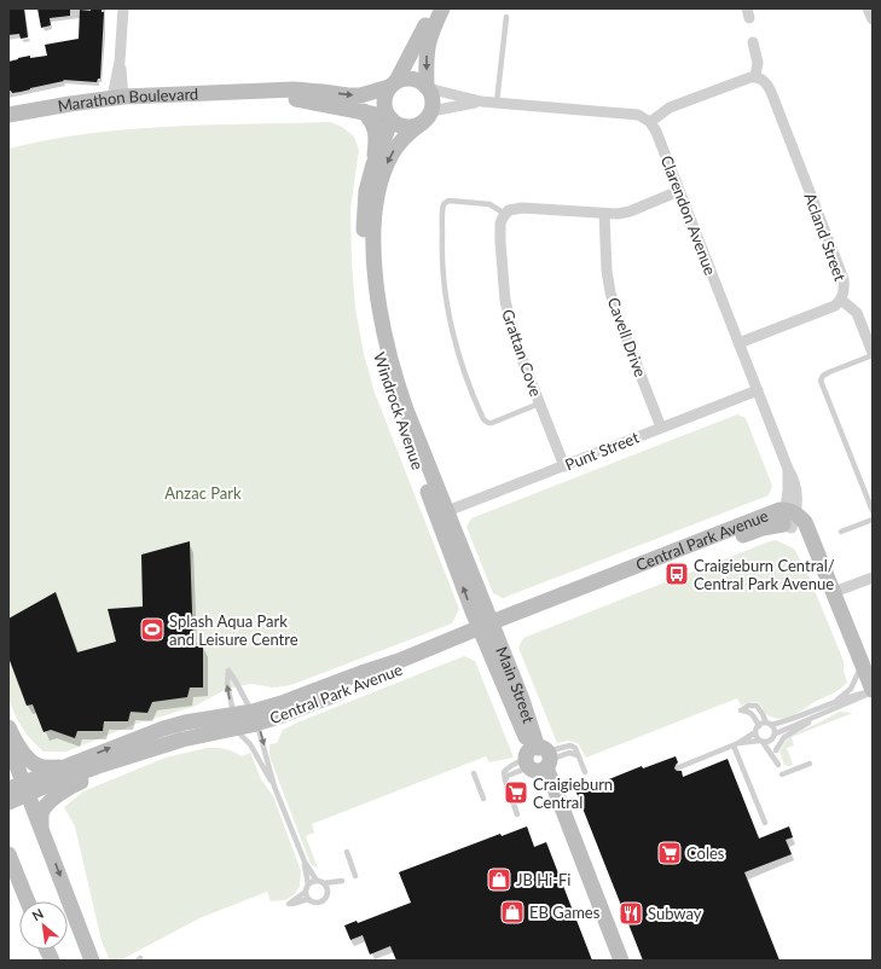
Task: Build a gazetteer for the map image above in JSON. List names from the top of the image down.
{
  "streets": {
    "street": [
      "Marathon Boulevard",
      "Clarendon Avenue",
      "Acland Street",
      "Cavell Drive",
      "Grattan Cove",
      "Windrock Avenue",
      "Punt Street",
      "Central Park Avenue",
      "Main Street"
    ]
  },
  "crossings": [
    ["Marathon Boulevard", "Windrock Avenue"],
    ["Clarendon Avenue", "Acland Street"],
    ["Clarendon Avenue", "Punt Street"],
    ["Clarendon Avenue", "Central Park Avenue"],
    ["Cavell Drive", "Punt Street"],
    ["Grattan Cove", "Punt Street"],
    ["Windrock Avenue", "Punt Street"],
    ["Windrock Avenue", "Central Park Avenue"],
    ["Windrock Avenue", "Main Street"],
    ["Central Park Avenue", "Main Street"]
  ],
  "parks": ["Anzac Park"],
  "places": {
    "bus stop": ["Craigieburn Central/ Central Park Avenue"],
    "sports": ["Splash Aqua Park and Leisure Centre"],
    "supermarket": ["Craigieburn Central", "Coles"],
    "shop": ["JB Hi-Fi", "EB Games"],
    "restaurant": ["Subway"]
  },
  "north": "top left"
}
